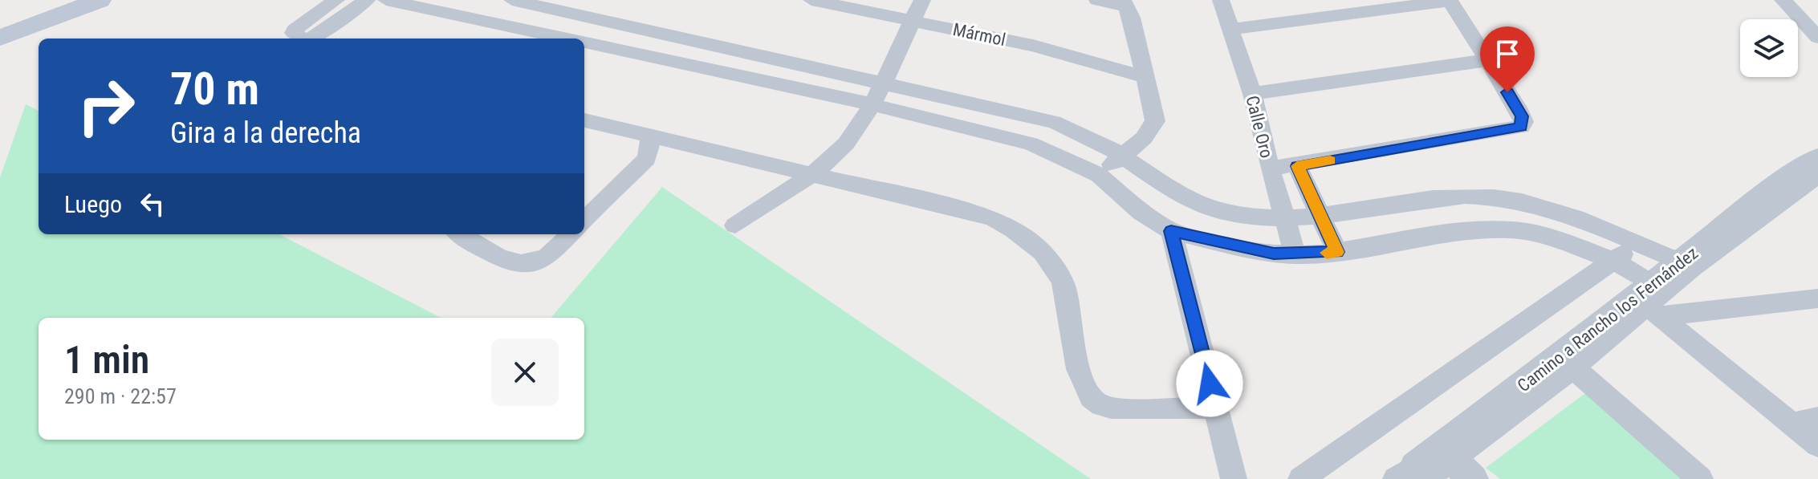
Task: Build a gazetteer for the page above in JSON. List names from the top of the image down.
{
  "streets": {
    "street": ["Mármol", "Calle Oro", "Camino a Rancho los Fernández"]
  },
  "page": {
    "turn": ["70 m", "Gira a la derecha"],
    "then": "Luego",
    "heading": ["1 min", "290 m · 22:57"]
  }
}
